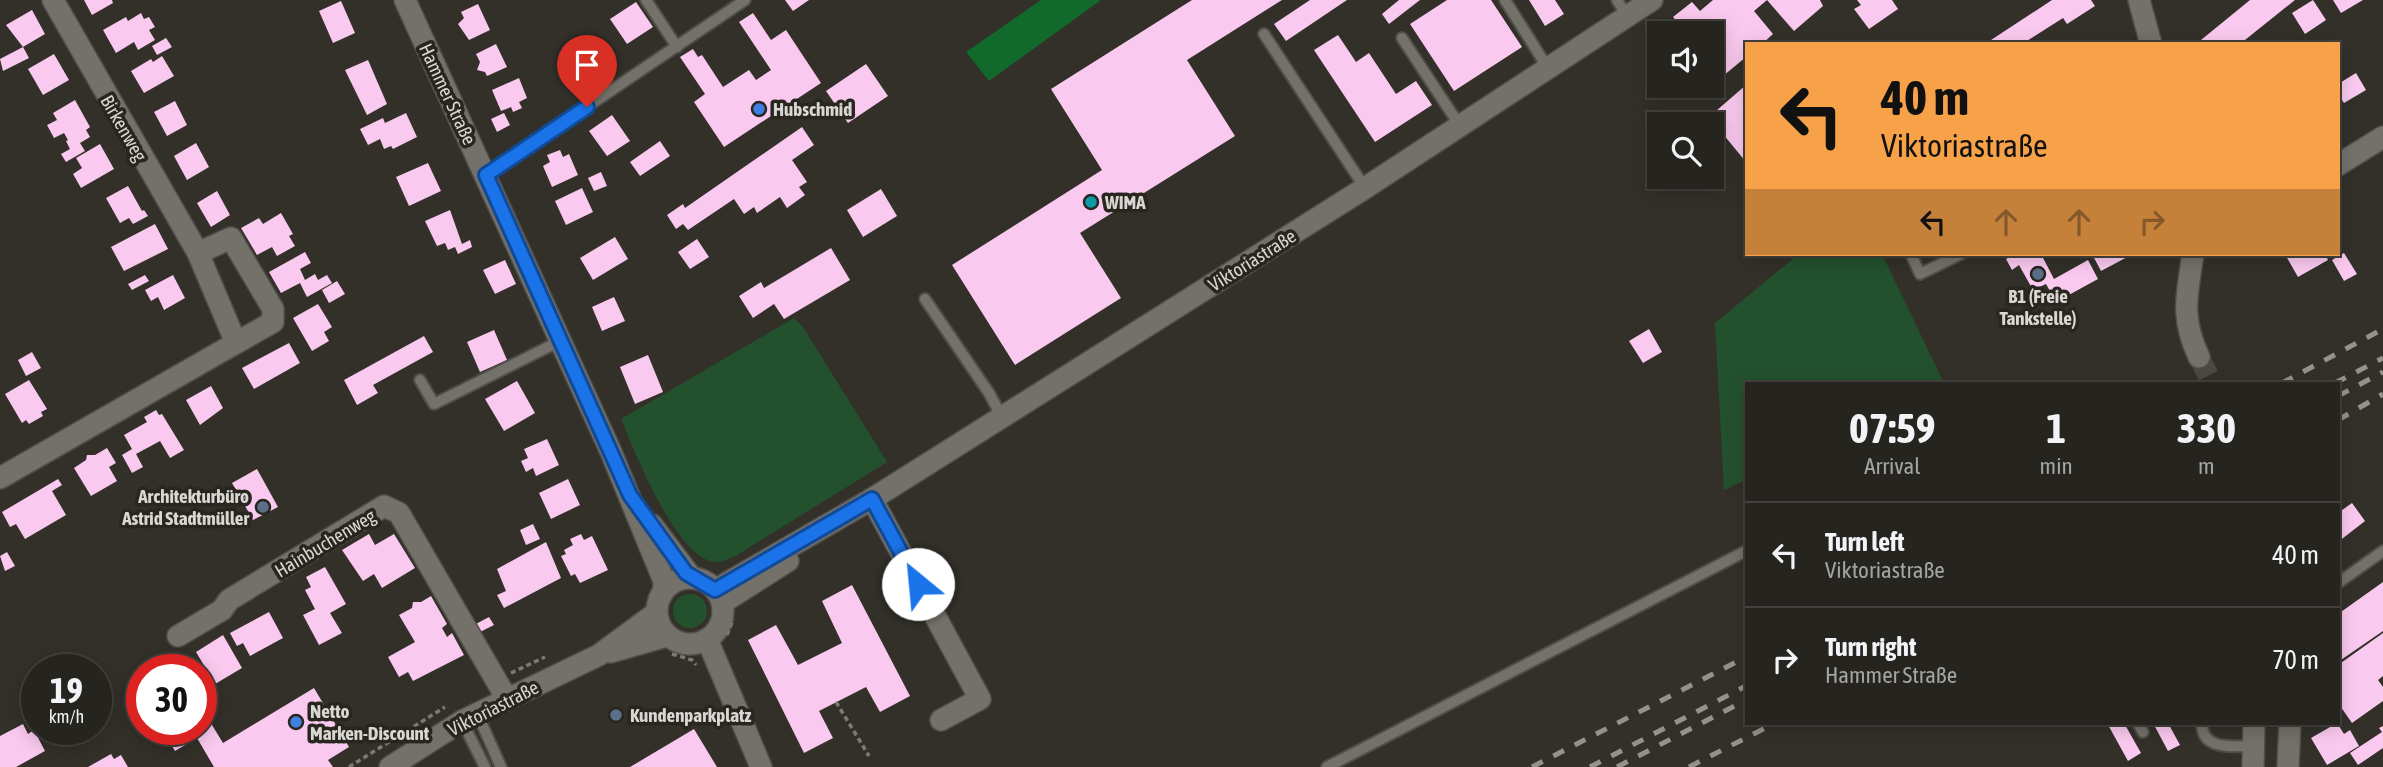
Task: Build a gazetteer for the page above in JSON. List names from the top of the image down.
{
  "streets": {
    "street": [
      "Hammer Straße",
      "Birkenweg",
      "Viktoriastraße",
      "Hainbuchenweg"
    ]
  },
  "crossings": [
    ["Hammer Straße", "Viktoriastraße"],
    ["Viktoriastraße", "Hainbuchenweg"]
  ],
  "places": [
    "Hubschmid",
    "WIMA",
    "B1 (Freie Tankstelle)",
    "Architekturbüro Astrid Stadtmüller",
    "Kundenparkplatz",
    "Netto Marken-Discount"
  ],
  "page": {
    "turn": ["40 m", "Viktoriastraße"],
    "eta": [
      "07:59",
      "Arrival",
      "1",
      "min",
      "330",
      "m"
    ],
    "list": [
      {
        "name": "Turn left",
        "note": "Viktoriastraße",
        "value": "40 m"
      },
      {
        "name": "Turn right",
        "note": "Hammer Straße",
        "value": "70 m"
      }
    ],
    "speed": "19 km/h",
    "limit": "30"
  }
}
